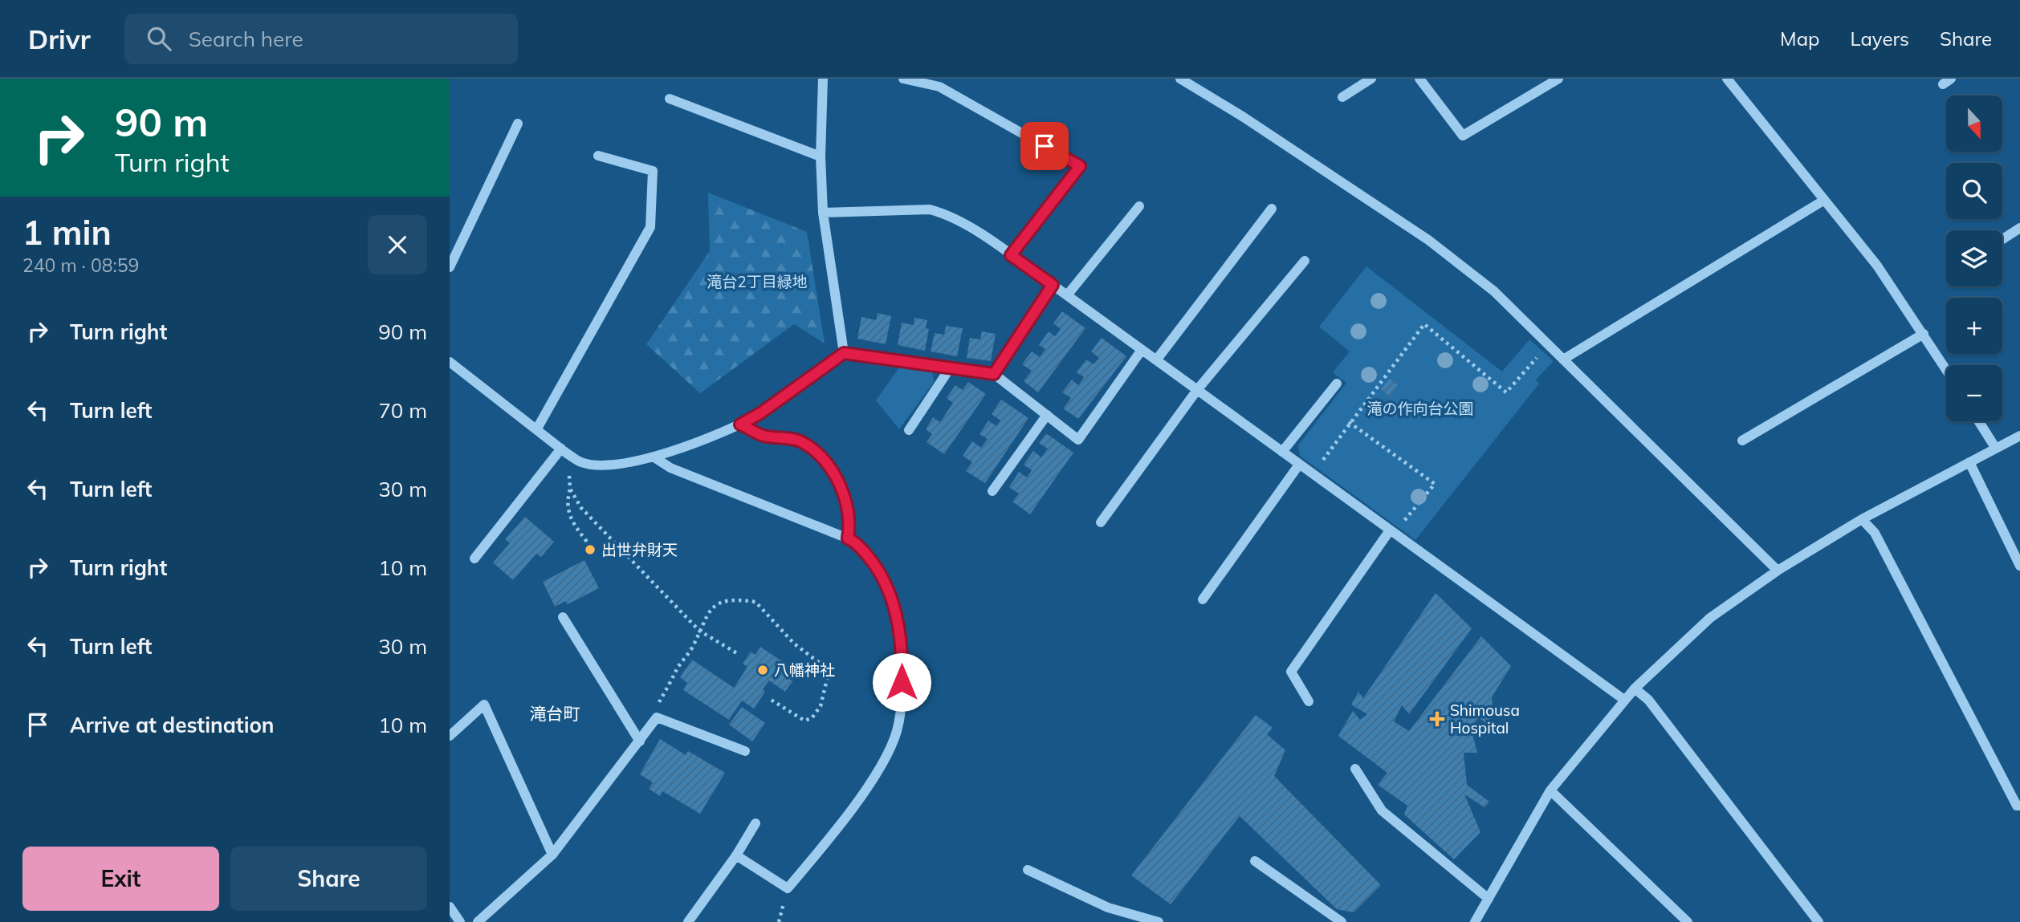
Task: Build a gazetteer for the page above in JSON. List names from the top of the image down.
{
  "districts": ["滝台町"],
  "parks": ["滝台2丁目緑地", "滝の作向台公園"],
  "places": {
    "other": ["出世弁財天", "八幡神社"],
    "health": ["Shimousa Hospital"]
  },
  "north": "bottom",
  "page": {
    "header": "Drivr",
    "search": "Search here",
    "nav": ["Map", "Layers", "Share"],
    "turn": ["90 m", "Turn right"],
    "map_buttons": ["+", "−"],
    "heading": ["1 min", "240 m · 08:59"],
    "list": [
      {
        "name": "Turn right",
        "value": "90 m"
      },
      {
        "name": "Turn left",
        "value": "70 m"
      },
      {
        "name": "Turn left",
        "value": "30 m"
      },
      {
        "name": "Turn right",
        "value": "10 m"
      },
      {
        "name": "Turn left",
        "value": "30 m"
      },
      {
        "name": "Arrive at destination",
        "value": "10 m"
      }
    ],
    "buttons": ["Exit", "Share"]
  }
}
